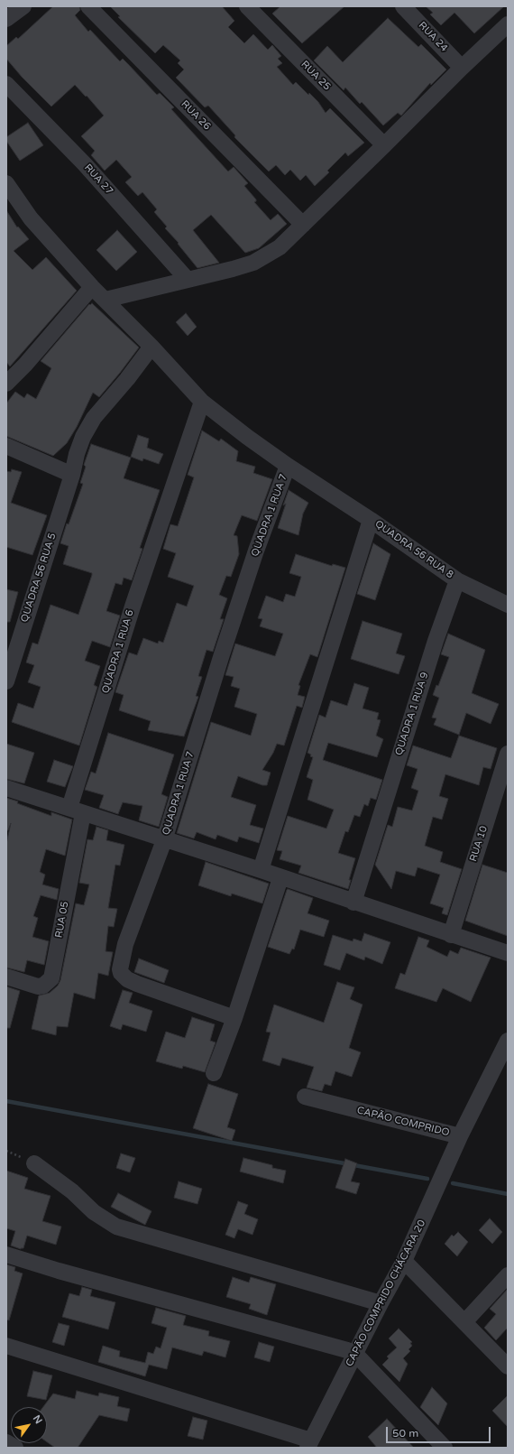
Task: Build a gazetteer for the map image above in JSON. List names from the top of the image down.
{
  "streets": {
    "street": [
      "RUA 24",
      "RUA 25",
      "RUA 26",
      "RUA 27",
      "QUADRA 1 RUA 7",
      "QUADRA 56 RUA 8",
      "QUADRA 56 RUA 5",
      "QUADRA 1 RUA 6",
      "QUADRA 1 RUA 9",
      "RUA 10",
      "RUA 05",
      "CAPÃO COMPRIDO",
      "CAPÃO COMPRIDO CHÁCARA 20"
    ]
  },
  "crossings": [
    ["QUADRA 1 RUA 7", "QUADRA 56 RUA 8"],
    ["QUADRA 1 RUA 7", "QUADRA 1 RUA 6"],
    ["QUADRA 56 RUA 8", "QUADRA 1 RUA 9"],
    ["QUADRA 1 RUA 6", "RUA 05"],
    ["CAPÃO COMPRIDO", "CAPÃO COMPRIDO CHÁCARA 20"]
  ],
  "scale_bar": "50 m",
  "north": "top right"
}
